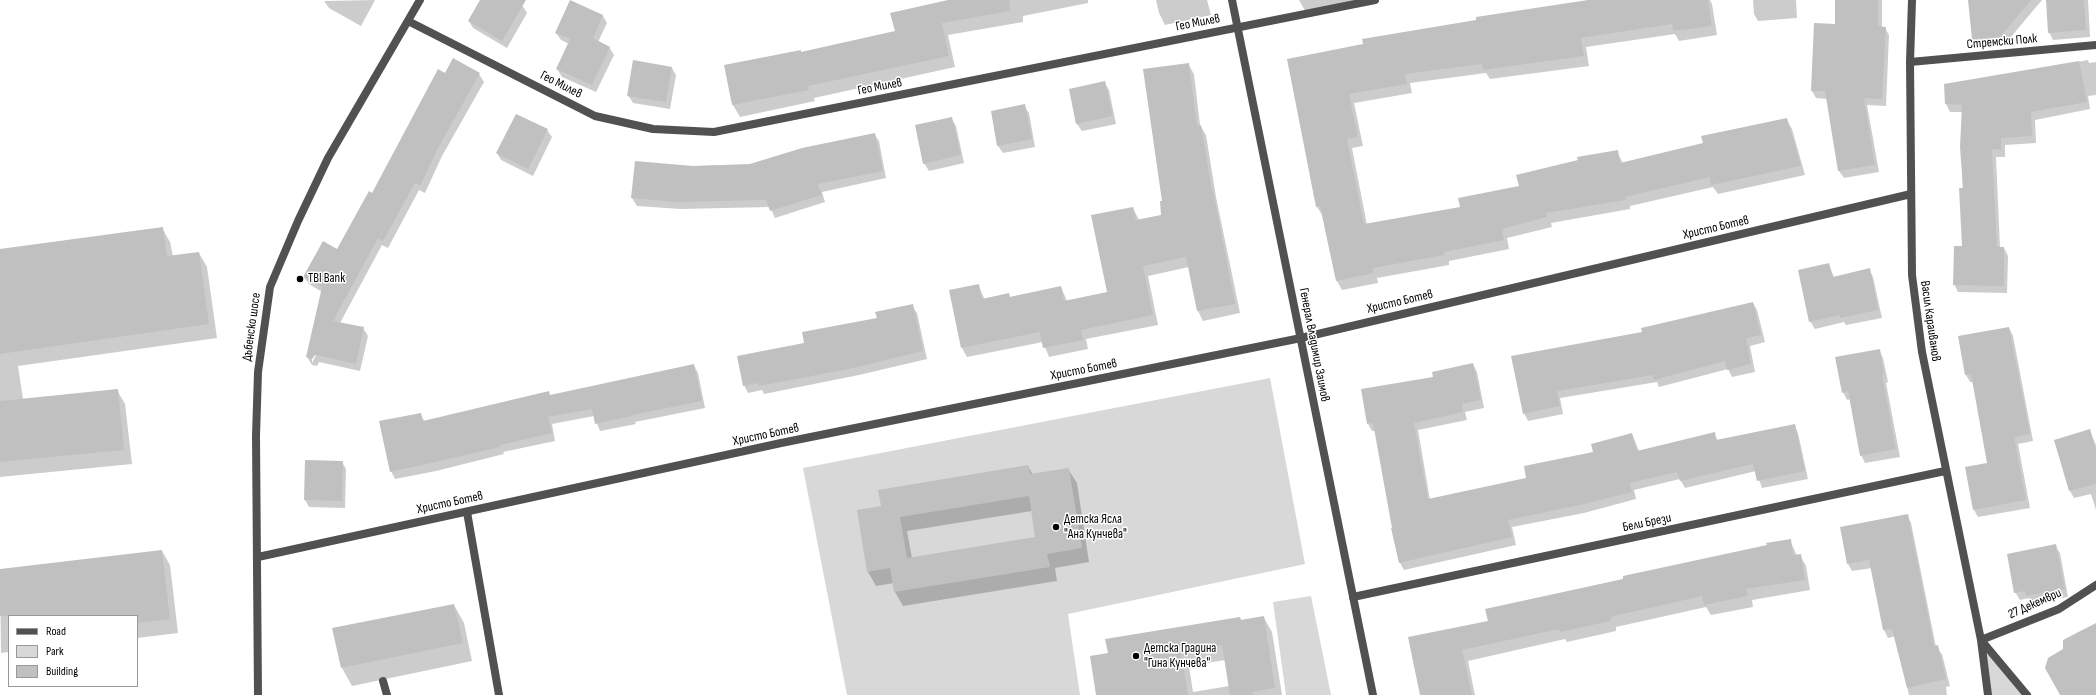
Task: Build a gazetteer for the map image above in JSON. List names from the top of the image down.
{
  "streets": {
    "street": [
      "Гео Милев",
      "Стремски Полк",
      "Христо Ботев",
      "Васил Караиванов",
      "Дъбенско шосе",
      "Генерал Владимир Заимов",
      "Бели Брези",
      "27 Декември"
    ]
  },
  "crossings": [
    ["Гео Милев", "Дъбенско шосе"],
    ["Гео Милев", "Генерал Владимир Заимов"],
    ["Стремски Полк", "Васил Караиванов"],
    ["Христо Ботев", "Васил Караиванов"],
    ["Христо Ботев", "Дъбенско шосе"],
    ["Христо Ботев", "Генерал Владимир Заимов"],
    ["Васил Караиванов", "Бели Брези"],
    ["Васил Караиванов", "27 Декември"],
    ["Генерал Владимир Заимов", "Бели Брези"]
  ],
  "places": ["TBI Bank", "Детска Ясла \"Ана Кунчева\"", "Детска Градина \"Гина Кунчева\""],
  "legend": ["Road", "Park", "Building"]
}
